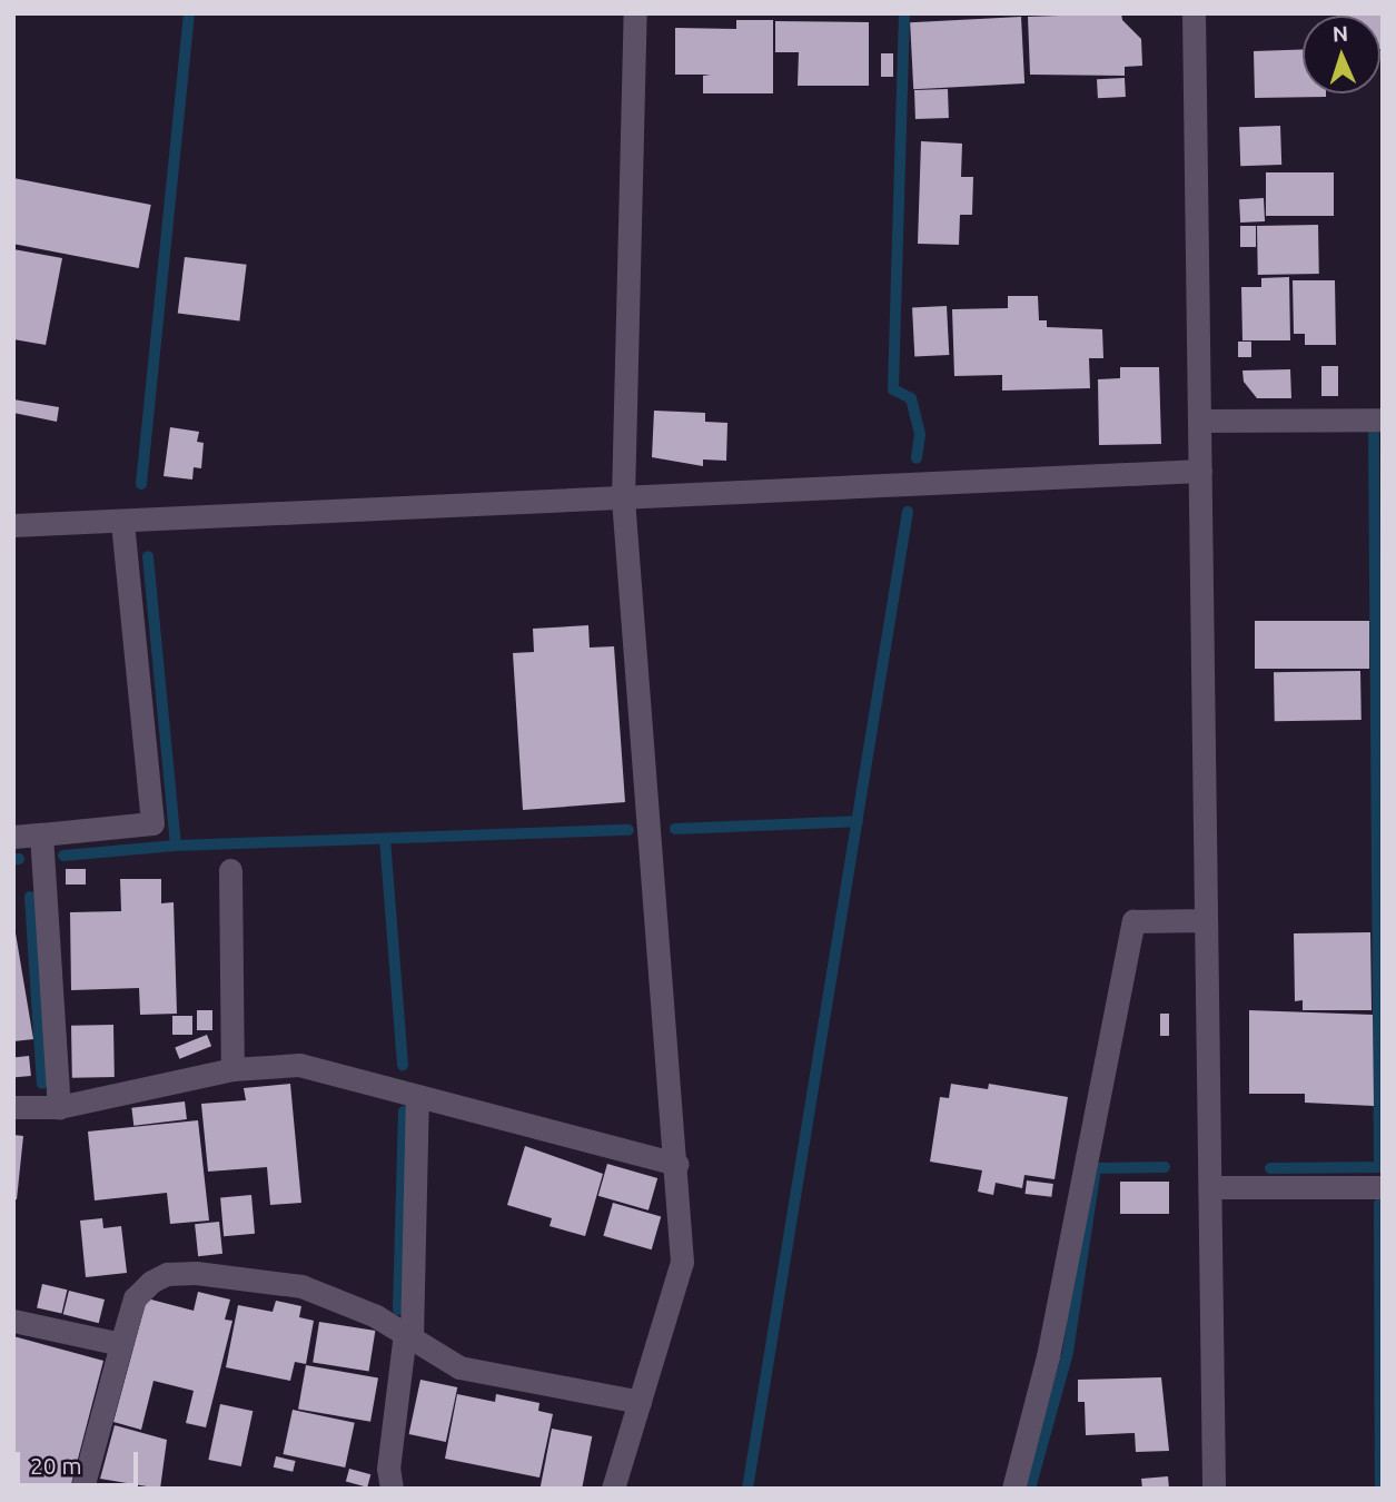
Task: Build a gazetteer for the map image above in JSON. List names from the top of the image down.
{
  "scale_bar": "20 m",
  "north": "top"
}
